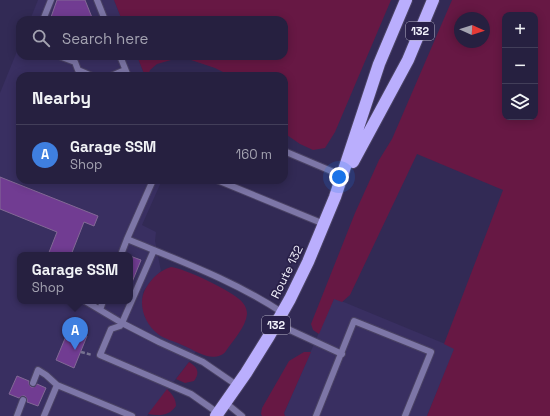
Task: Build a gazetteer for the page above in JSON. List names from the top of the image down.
{
  "streets": {
    "highway": ["132", "Route 132"]
  },
  "north": "right",
  "page": {
    "map_buttons": ["+", "−"],
    "search": "Search here",
    "heading": "Nearby",
    "list": [
      {
        "mark": "A",
        "name": "Garage SSM",
        "note": "Shop",
        "value": "160 m"
      }
    ],
    "popup": ["Garage SSM", "Shop"],
    "pins": "A"
  }
}
